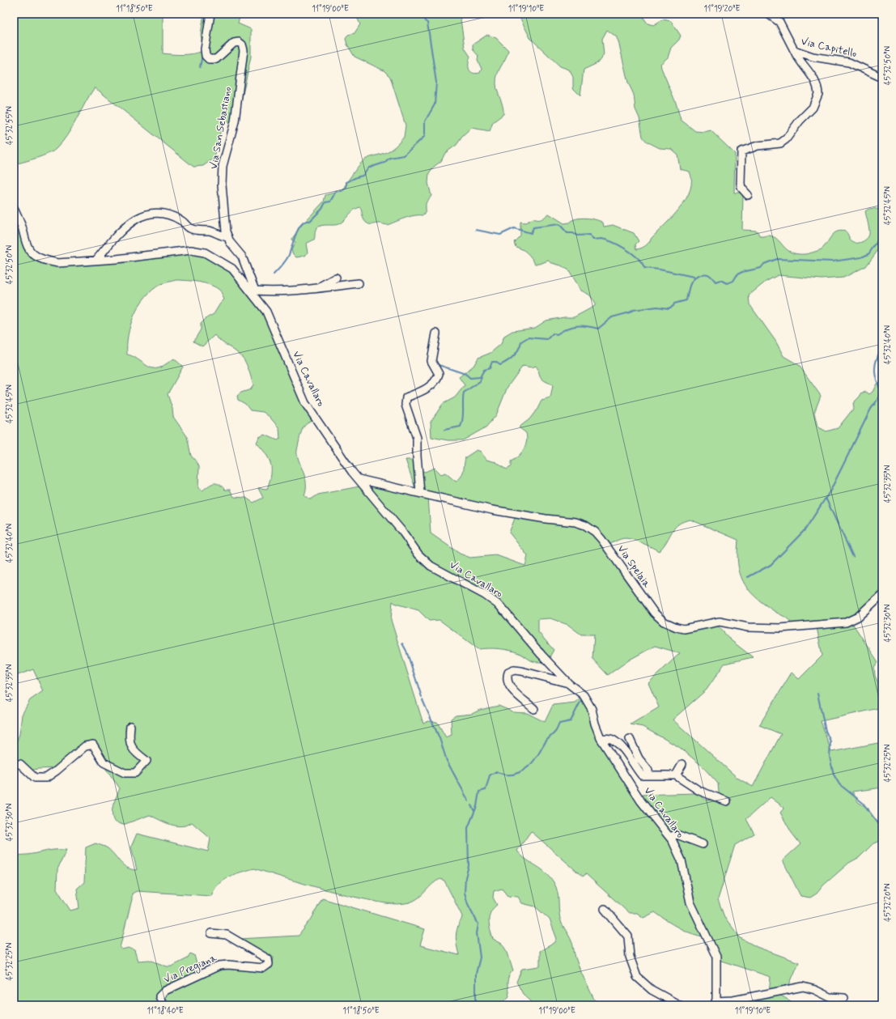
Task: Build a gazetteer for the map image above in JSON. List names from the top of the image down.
{
  "streets": {
    "street": [
      "Via Capitello",
      "Via San Sebastiano",
      "Via Cavallaro",
      "Via Spelaia",
      "Via Pregiana"
    ]
  },
  "crossings": [
    ["Via San Sebastiano", "Via Cavallaro"],
    ["Via Cavallaro", "Via Spelaia"]
  ],
  "coordinates": [
    "11°18'50\"E",
    "11°19'00\"E",
    "11°19'10\"E",
    "11°19'20\"E",
    "45°32'50\"N",
    "45°32'55\"N",
    "45°32'45\"N",
    "45°32'40\"N",
    "45°32'35\"N",
    "45°32'30\"N",
    "45°32'25\"N",
    "45°32'20\"N",
    "11°18'40\"E"
  ]
}
